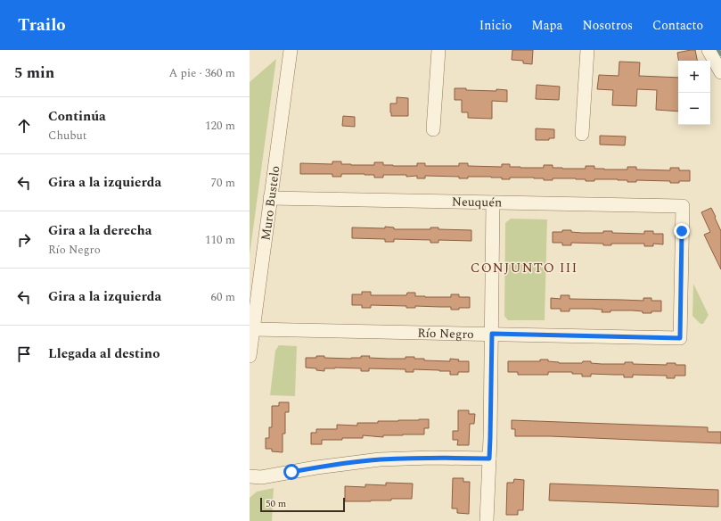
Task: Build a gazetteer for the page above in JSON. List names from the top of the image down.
{
  "streets": {
    "street": ["Neuquén", "Muro Bustelo", "Río Negro"]
  },
  "crossings": [
    ["Neuquén", "Muro Bustelo"],
    ["Neuquén", "Río Negro"],
    ["Muro Bustelo", "Río Negro"]
  ],
  "districts": ["CONJUNTO III"],
  "scale_bar": "50 m",
  "page": {
    "header": "Trailo",
    "nav": [
      "Inicio",
      "Mapa",
      "Nosotros",
      "Contacto"
    ],
    "heading": ["5 min", "A pie · 360 m"],
    "map_buttons": ["+", "−"],
    "list": [
      ["Continúa", "Chubut", "120 m"],
      ["Gira a la izquierda", "70 m"],
      ["Gira a la derecha", "Río Negro", "110 m"],
      ["Gira a la izquierda", "60 m"],
      "Llegada al destino"
    ],
    "scale": "50 m"
  }
}
